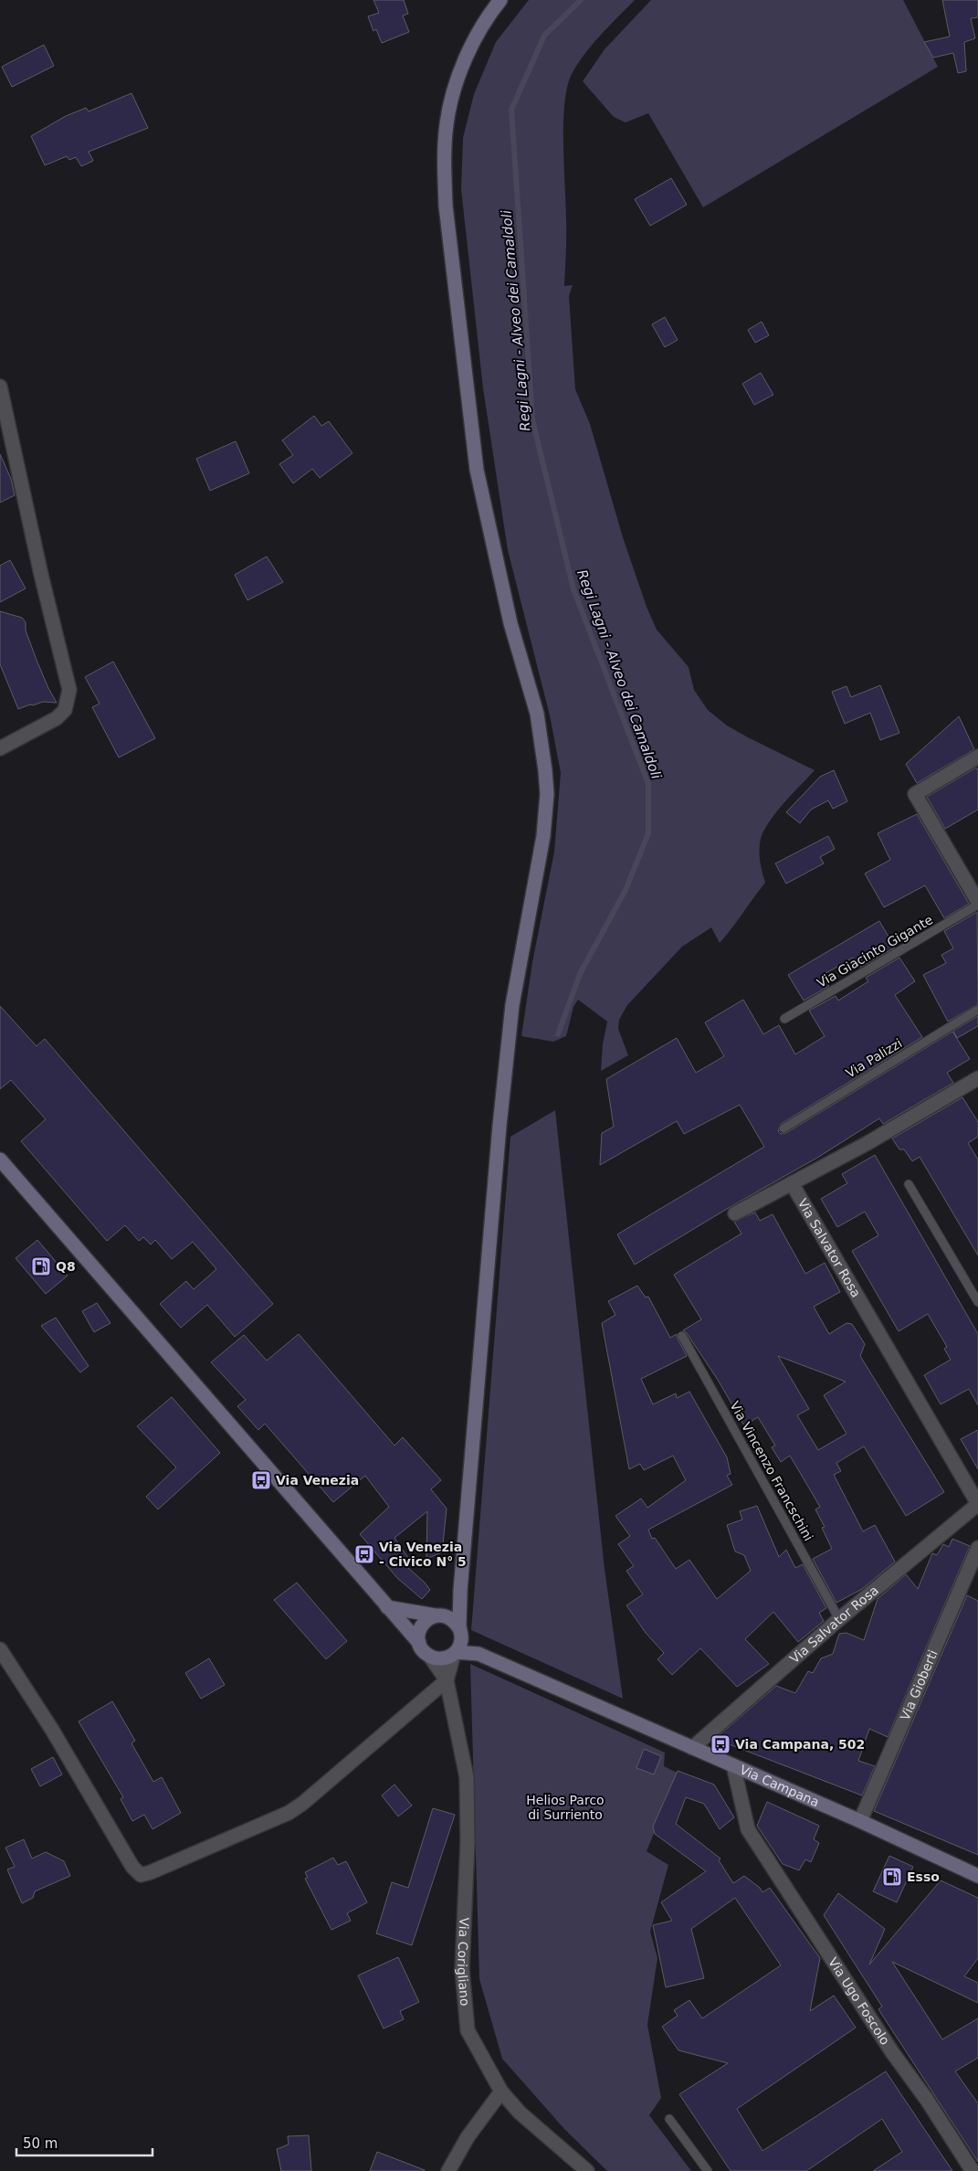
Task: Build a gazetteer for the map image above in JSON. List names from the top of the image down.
{
  "streets": {
    "street": [
      "Via Salvator Rosa",
      "Via Gioberti",
      "Via Campana",
      "Via Corigliano",
      "Via Ugo Foscolo"
    ],
    "lane": ["Via Giacinto Gigante", "Via Palizzi", "Via Vincenzo Francschini"]
  },
  "crossings": [
    ["Via Salvator Rosa", "Via Vincenzo Francschini"],
    ["Via Salvator Rosa", "Via Campana"],
    ["Via Gioberti", "Via Campana"],
    ["Via Campana", "Via Ugo Foscolo"]
  ],
  "water": ["Regi Lagni - Alveo dei Camaldoli"],
  "parks": ["Helios Parco di Surriento"],
  "places": {
    "fuel station": ["Q8", "Esso"],
    "bus stop": ["Via Venezia", "Via Venezia - Civico N° 5", "Via Campana, 502"]
  },
  "scale_bar": "50 m"
}
